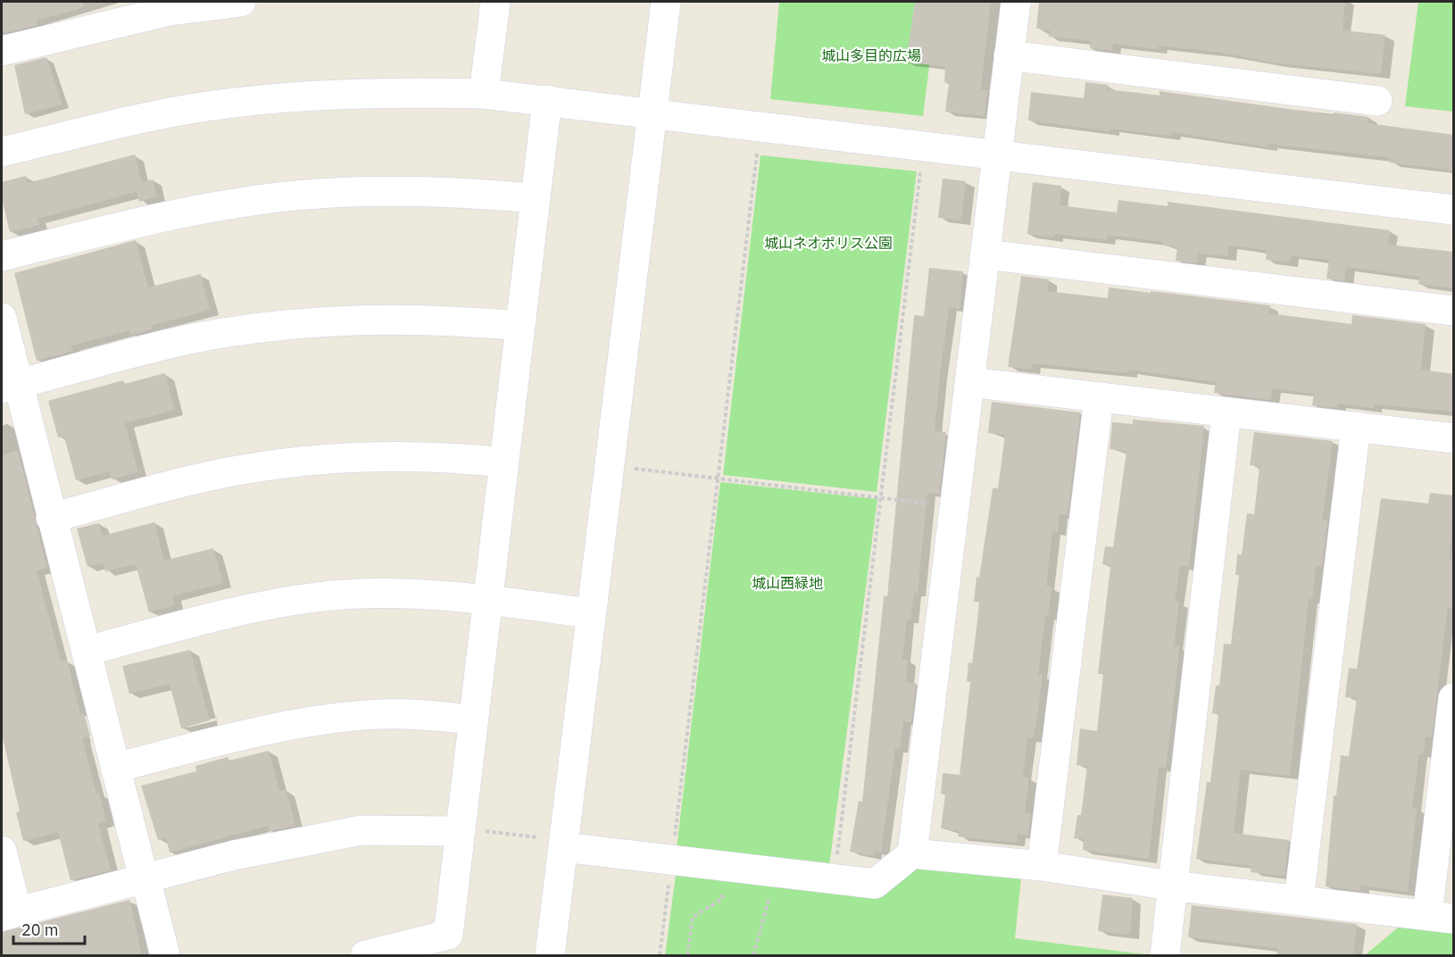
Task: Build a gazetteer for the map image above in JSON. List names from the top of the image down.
{
  "parks": ["城山多目的広場", "城山ネオポリス公園", "城山西緑地"],
  "scale_bar": "20 m"
}
